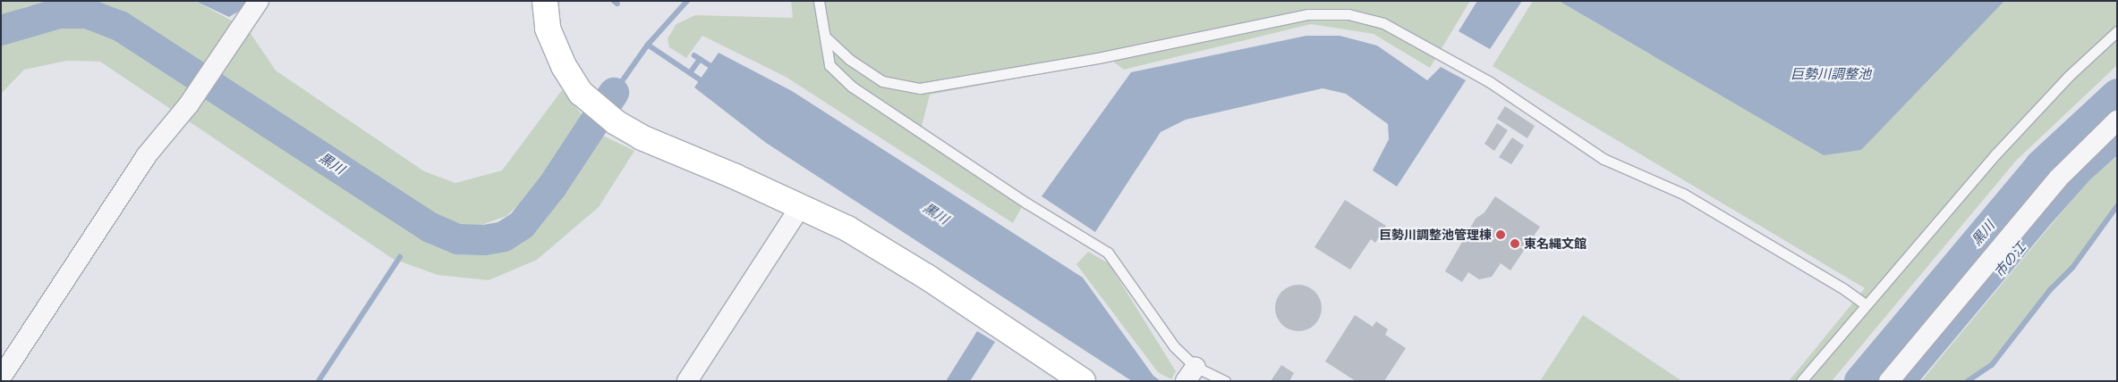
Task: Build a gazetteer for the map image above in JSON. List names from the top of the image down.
{
  "water": ["巨勢川調整池", "黒川", "市の江"],
  "places": ["巨勢川調整池管理棟", "東名縄文館"]
}
